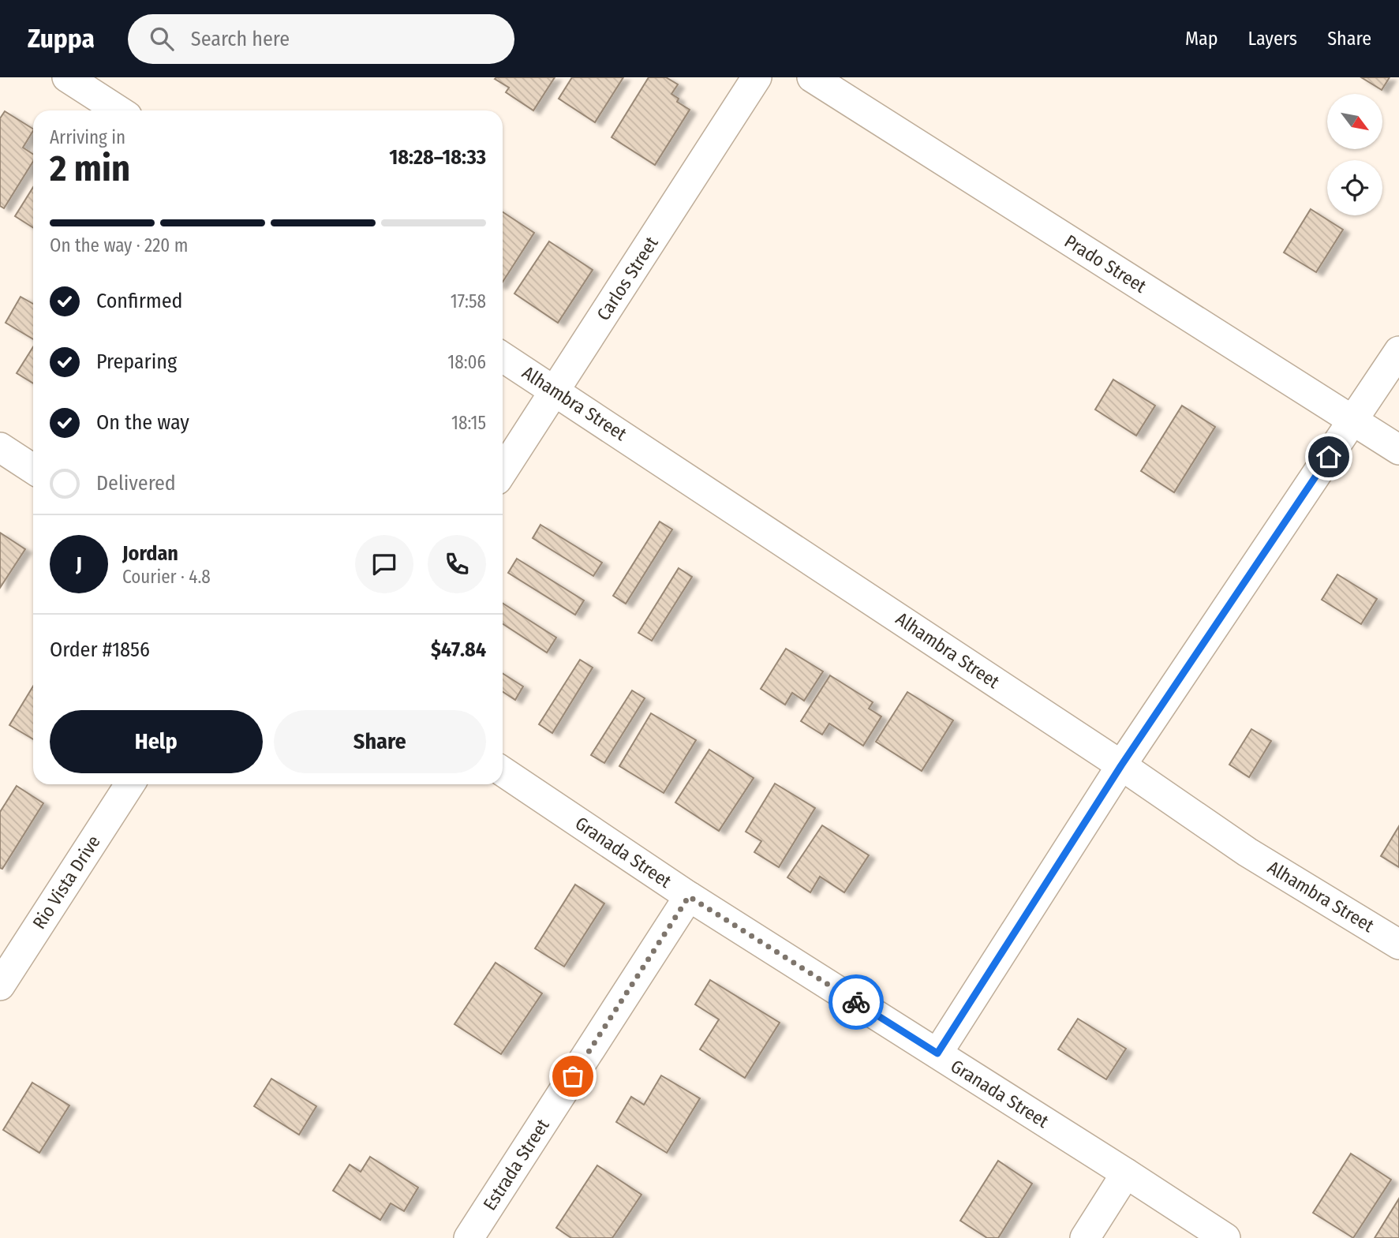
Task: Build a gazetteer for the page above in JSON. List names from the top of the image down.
{
  "streets": {
    "street": [
      "Prado Street",
      "Carlos Street",
      "Alhambra Street",
      "Granada Street",
      "Rio Vista Drive",
      "Estrada Street"
    ]
  },
  "crossings": [
    ["Carlos Street", "Alhambra Street"],
    ["Granada Street", "Estrada Street"]
  ],
  "north": "bottom right",
  "page": {
    "header": "Zuppa",
    "search": "Search here",
    "nav": ["Map", "Layers", "Share"],
    "heading": ["2 min", "Arriving in", "18:28–18:33"],
    "panel": [
      "Jordan",
      "Courier · 4.8",
      "Order #1856",
      "$47.84"
    ],
    "bar": "On the way · 220 m",
    "list": [
      ["Confirmed", "17:58"],
      ["Preparing", "18:06"],
      ["On the way", "18:15"],
      "Delivered"
    ],
    "round": "J",
    "buttons": ["Help", "Share"]
  }
}
